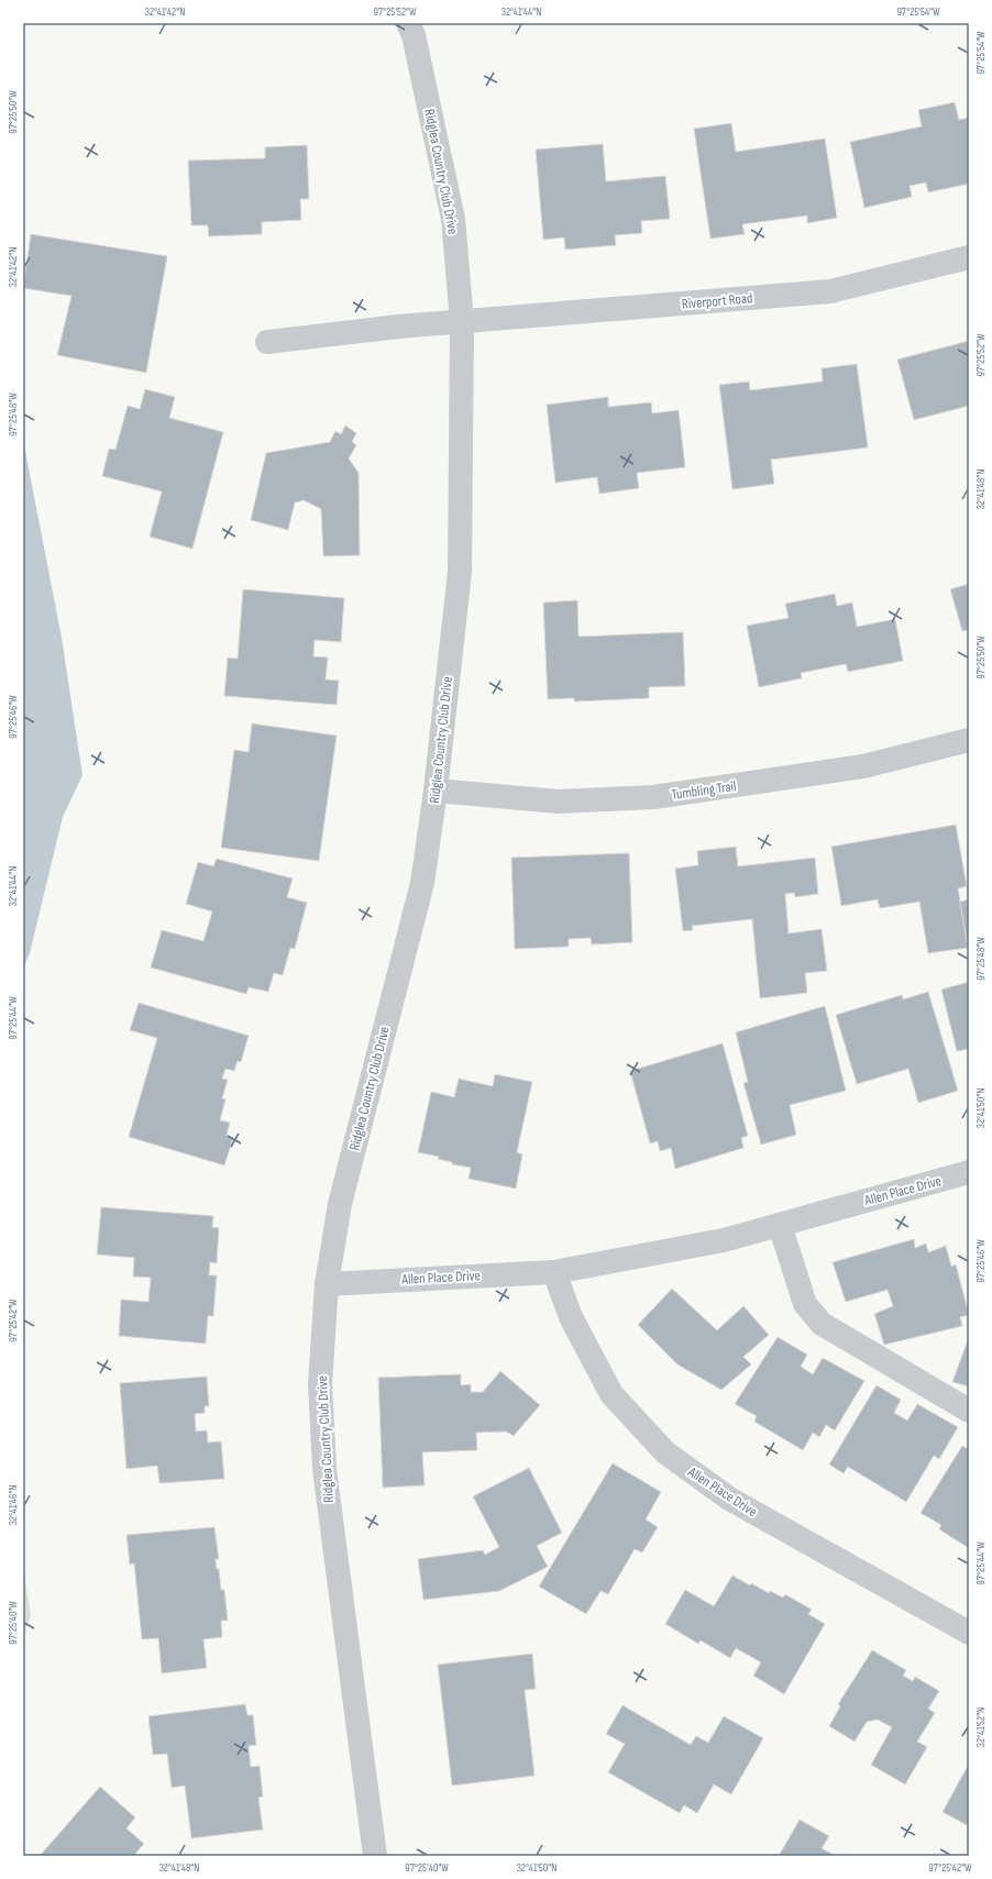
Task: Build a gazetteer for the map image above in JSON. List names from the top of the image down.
{
  "streets": {
    "street": [
      "Ridglea Country Club Drive",
      "Riverport Road",
      "Tumbling Trail",
      "Allen Place Drive"
    ]
  },
  "crossings": [
    ["Ridglea Country Club Drive", "Riverport Road"],
    ["Ridglea Country Club Drive", "Tumbling Trail"],
    ["Ridglea Country Club Drive", "Allen Place Drive"]
  ],
  "coordinates": [
    "32°41'42\"N",
    "97°25'52\"W",
    "32°41'44\"N",
    "97°25'54\"W",
    "97°25'50\"W",
    "97°25'48\"W",
    "32°41'48\"N",
    "97°25'46\"W",
    "97°25'44\"W",
    "32°41'50\"N",
    "97°25'42\"W",
    "32°41'46\"N",
    "97°25'40\"W",
    "32°41'52\"N"
  ]
}
